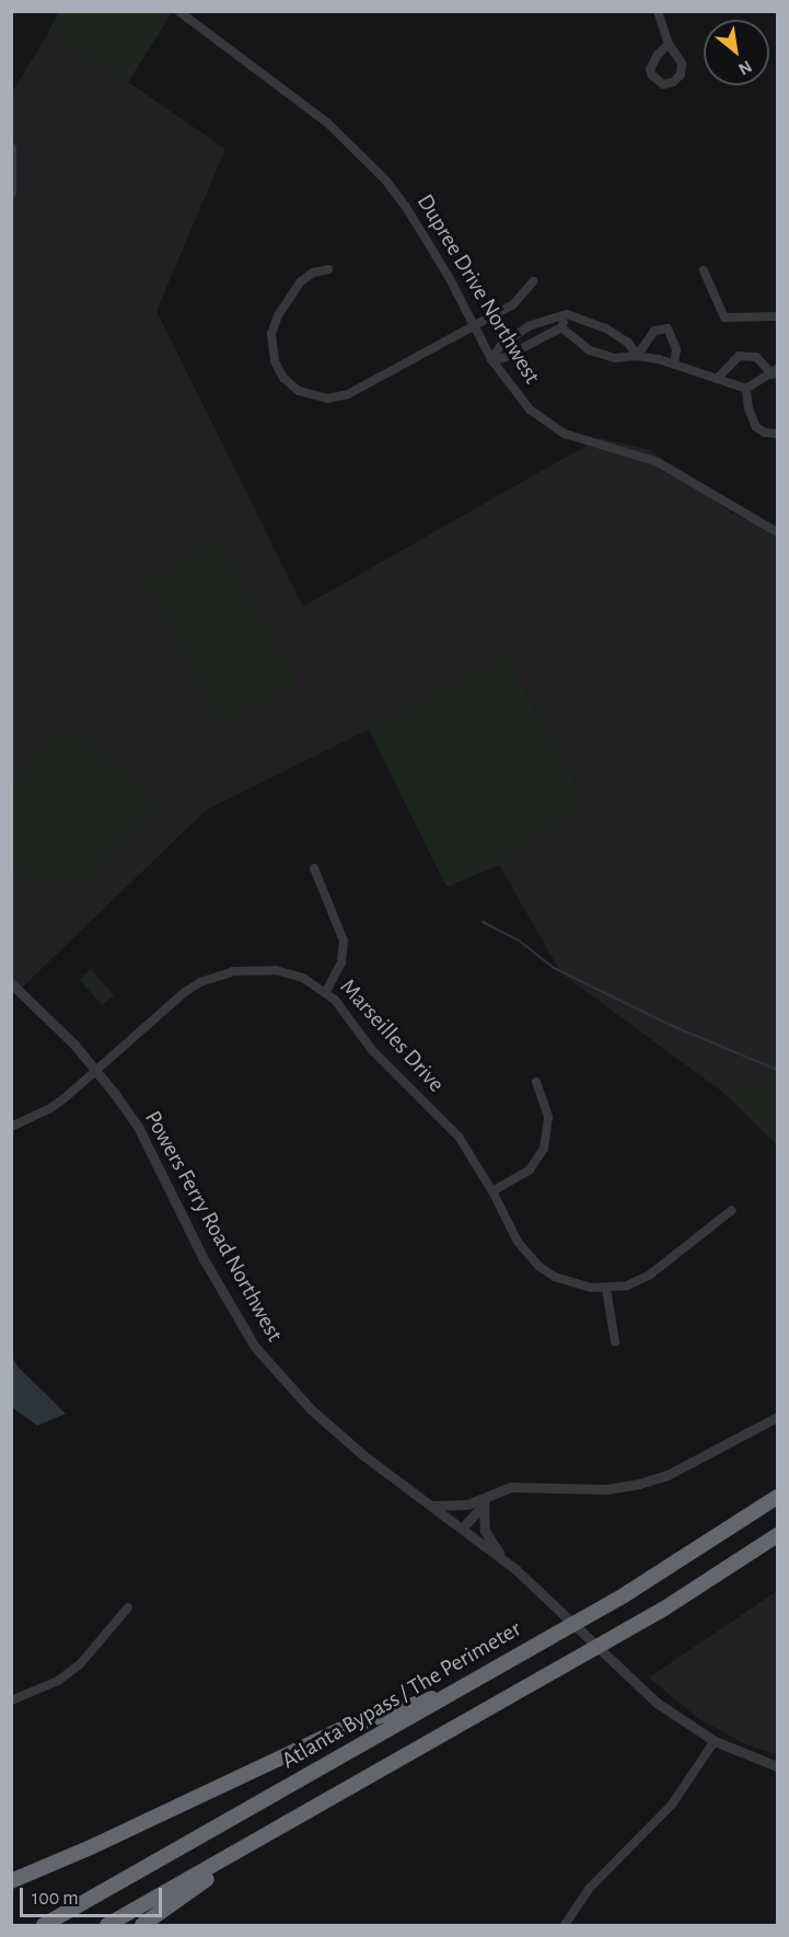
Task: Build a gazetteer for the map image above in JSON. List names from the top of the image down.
{
  "streets": {
    "highway": ["Atlanta Bypass / The Perimeter"],
    "street": ["Dupree Drive Northwest", "Marseilles Drive", "Powers Ferry Road Northwest"]
  },
  "crossings": [
    ["Marseilles Drive", "Powers Ferry Road Northwest"]
  ],
  "scale_bar": "100 m",
  "north": "bottom right"
}
